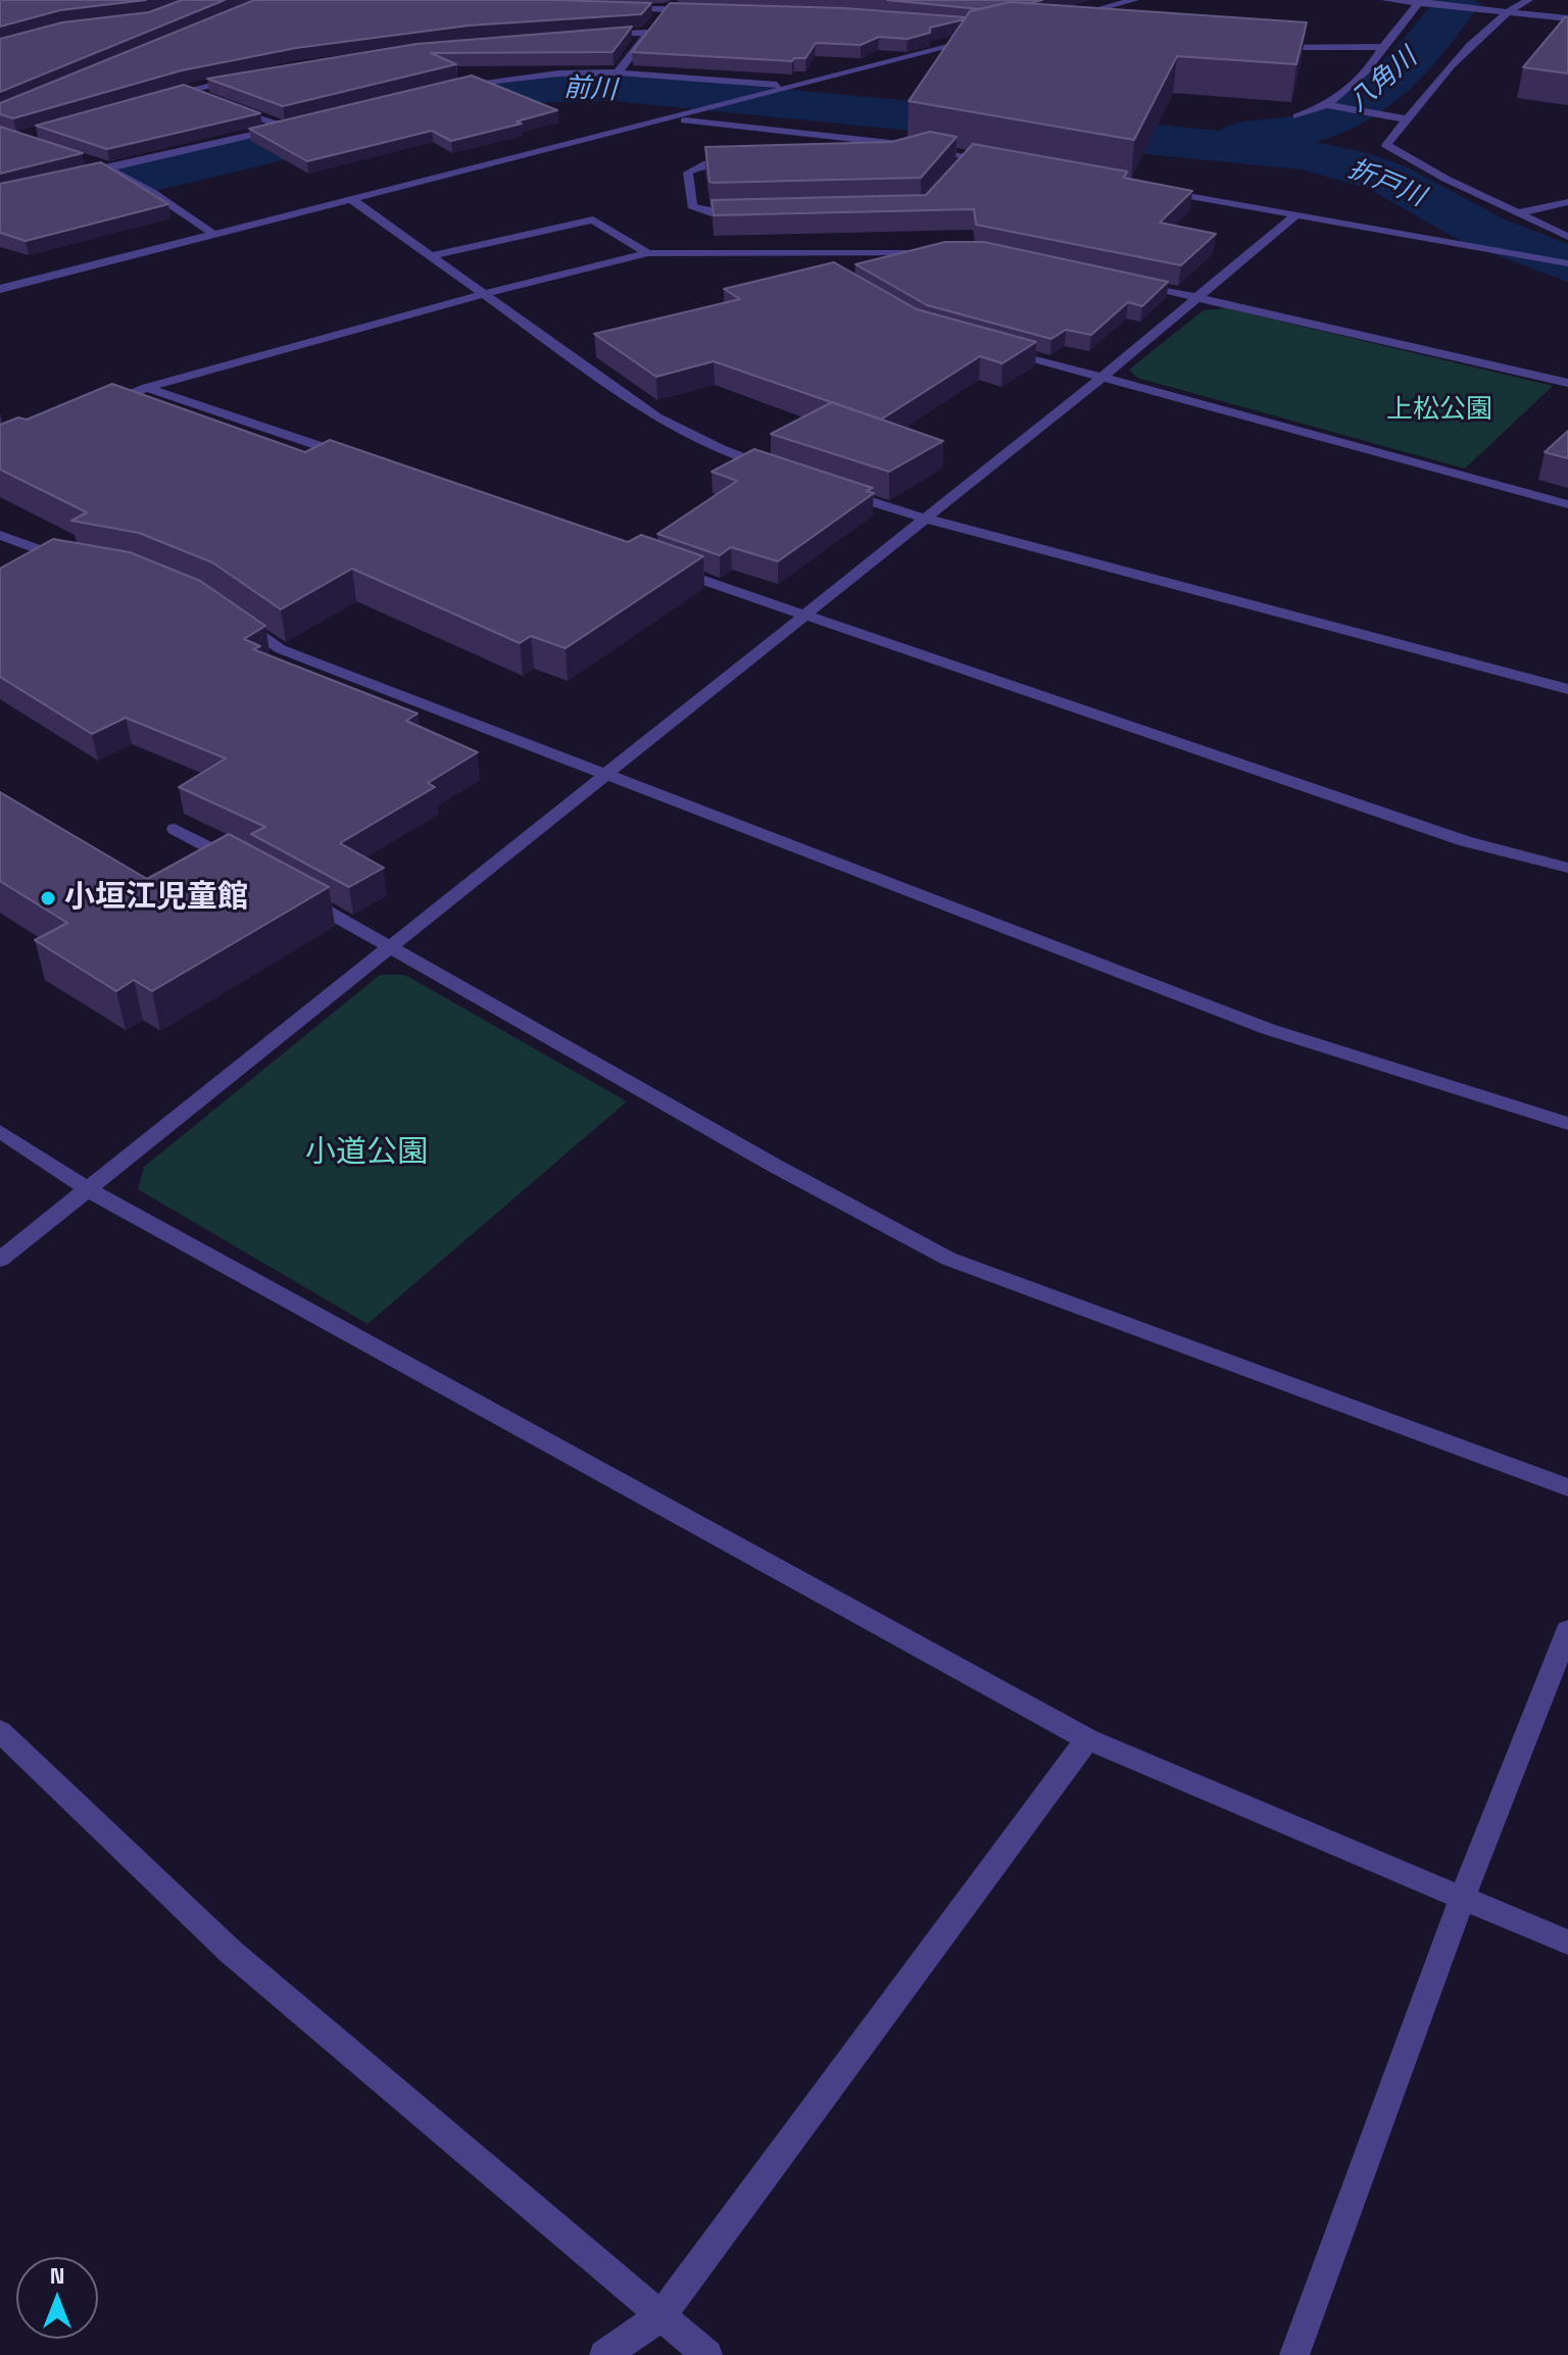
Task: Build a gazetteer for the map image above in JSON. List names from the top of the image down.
{
  "water": ["八角川", "前川", "折戸川"],
  "parks": ["上松公園", "小道公園"],
  "places": ["小垣江児童館"],
  "north": "top"
}
